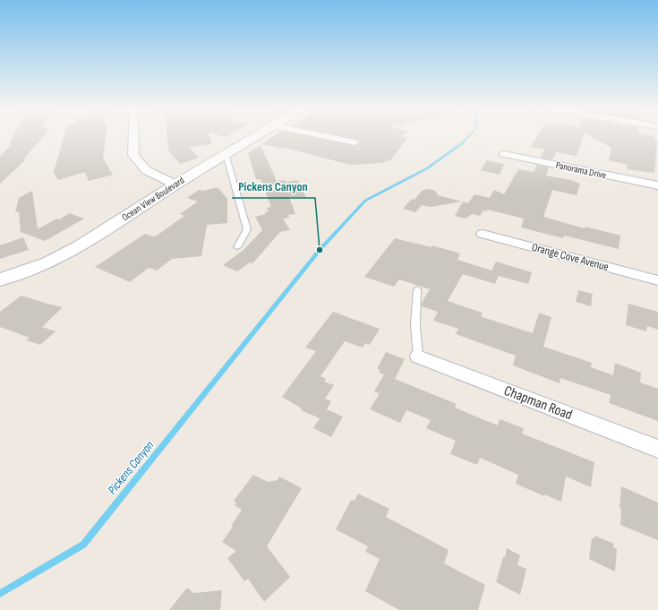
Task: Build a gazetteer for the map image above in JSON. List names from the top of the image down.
{
  "streets": {
    "street": [
      "Panorama Drive",
      "Ocean View Boulevard",
      "Orange Cove Avenue",
      "Chapman Road"
    ]
  },
  "water": ["Pickens Canyon"],
  "places": ["Pickens Canyon"]
}
